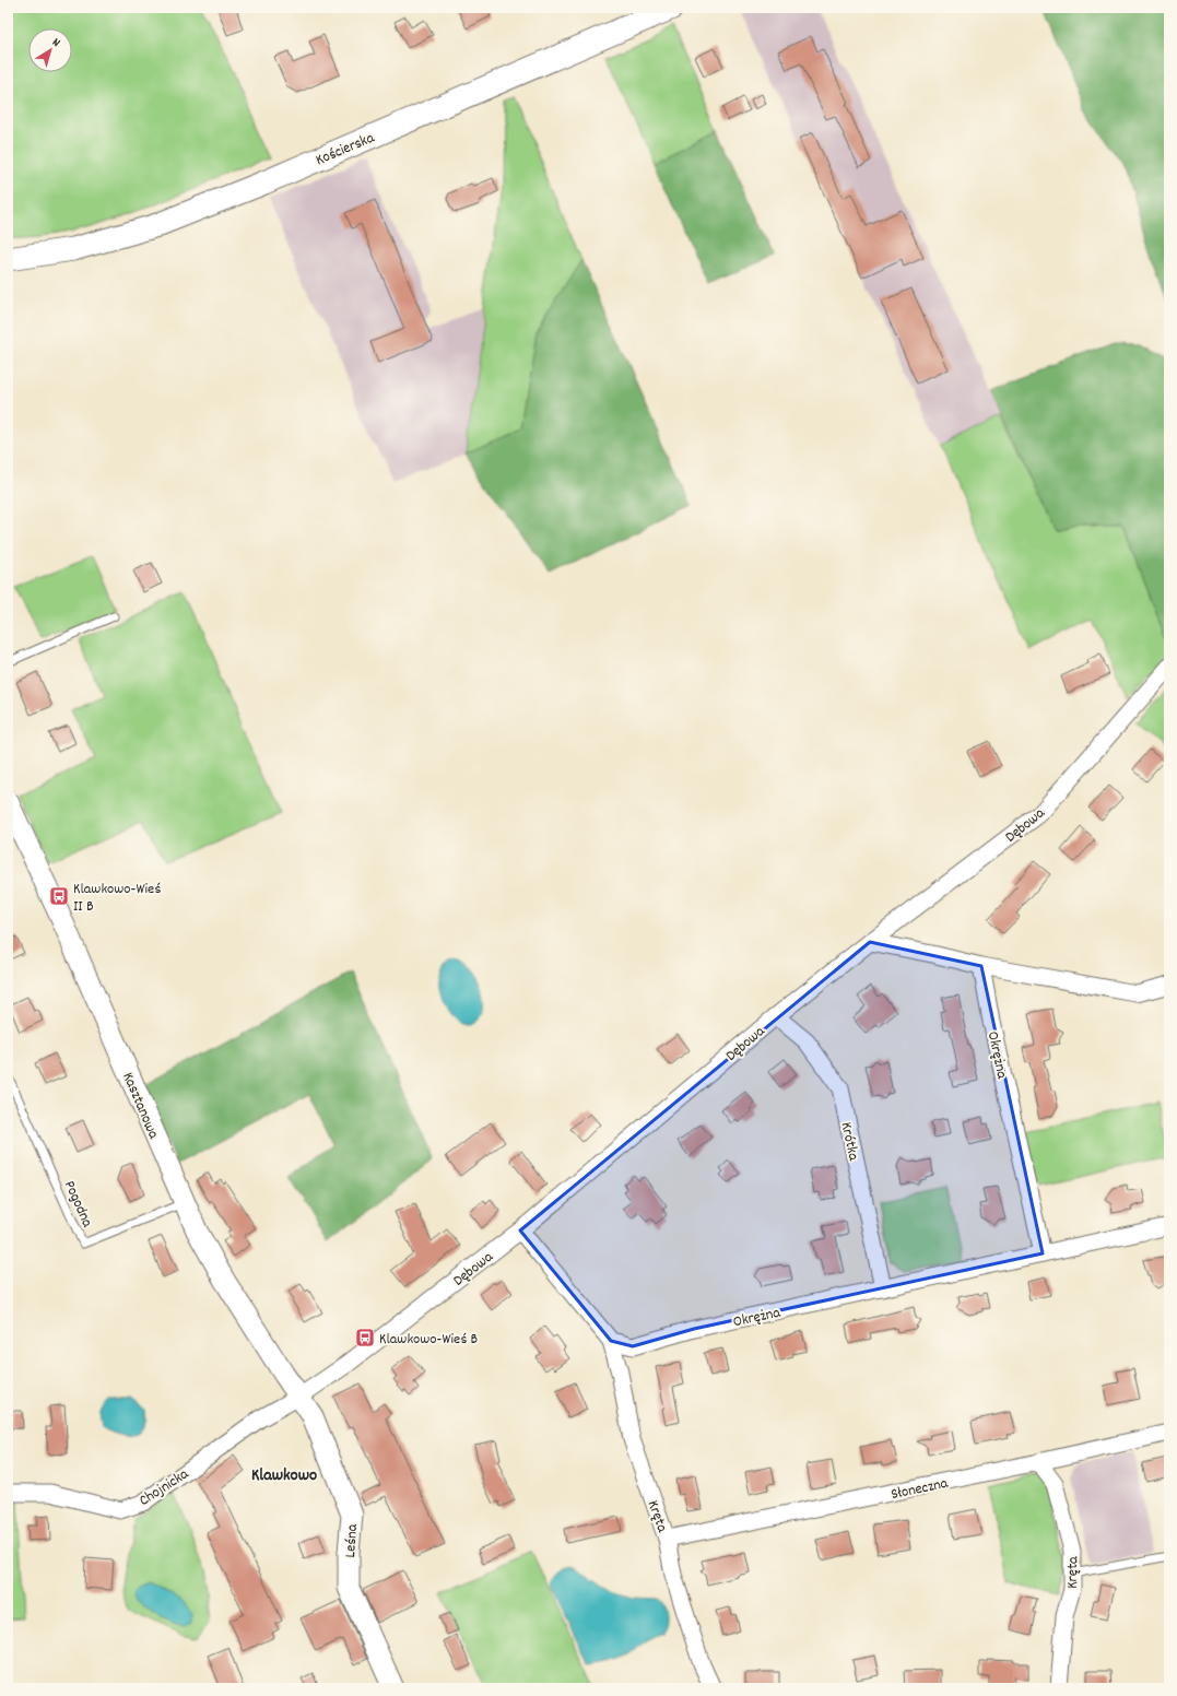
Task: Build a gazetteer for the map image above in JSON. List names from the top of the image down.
{
  "streets": {
    "main road": ["Kościerska"],
    "street": [
      "Dębowa",
      "Okrężna",
      "Kasztanowa",
      "Krótka",
      "Chojnicka",
      "Słoneczna",
      "Kręta",
      "Leśna"
    ],
    "lane": ["Pogodna"]
  },
  "crossings": [
    ["Dębowa", "Kasztanowa"],
    ["Dębowa", "Krótka"],
    ["Dębowa", "Chojnicka"],
    ["Dębowa", "Leśna"],
    ["Okrężna", "Krótka"],
    ["Okrężna", "Kręta"],
    ["Kasztanowa", "Pogodna"],
    ["Kasztanowa", "Chojnicka"],
    ["Kasztanowa", "Leśna"],
    ["Chojnicka", "Leśna"],
    ["Słoneczna", "Kręta"]
  ],
  "districts": ["Klawkowo"],
  "places": {
    "bus stop": ["Klawkowo-Wieś II B", "Klawkowo-Wieś B"]
  },
  "north": "top right"
}
